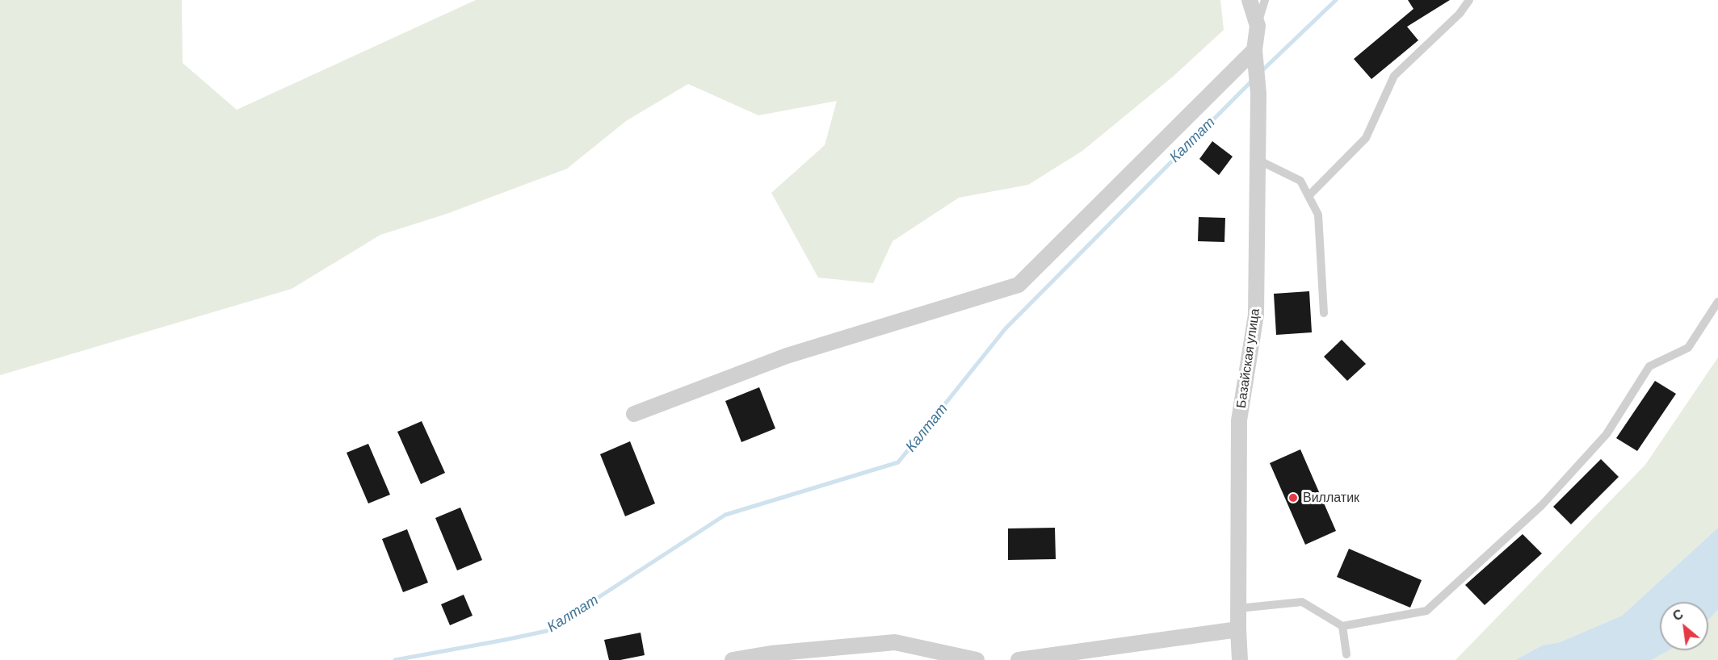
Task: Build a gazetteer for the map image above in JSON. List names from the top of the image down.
{
  "streets": {
    "street": ["Базайская улица"]
  },
  "water": ["Калтат"],
  "places": ["Виллатик"],
  "north": "top left"
}
